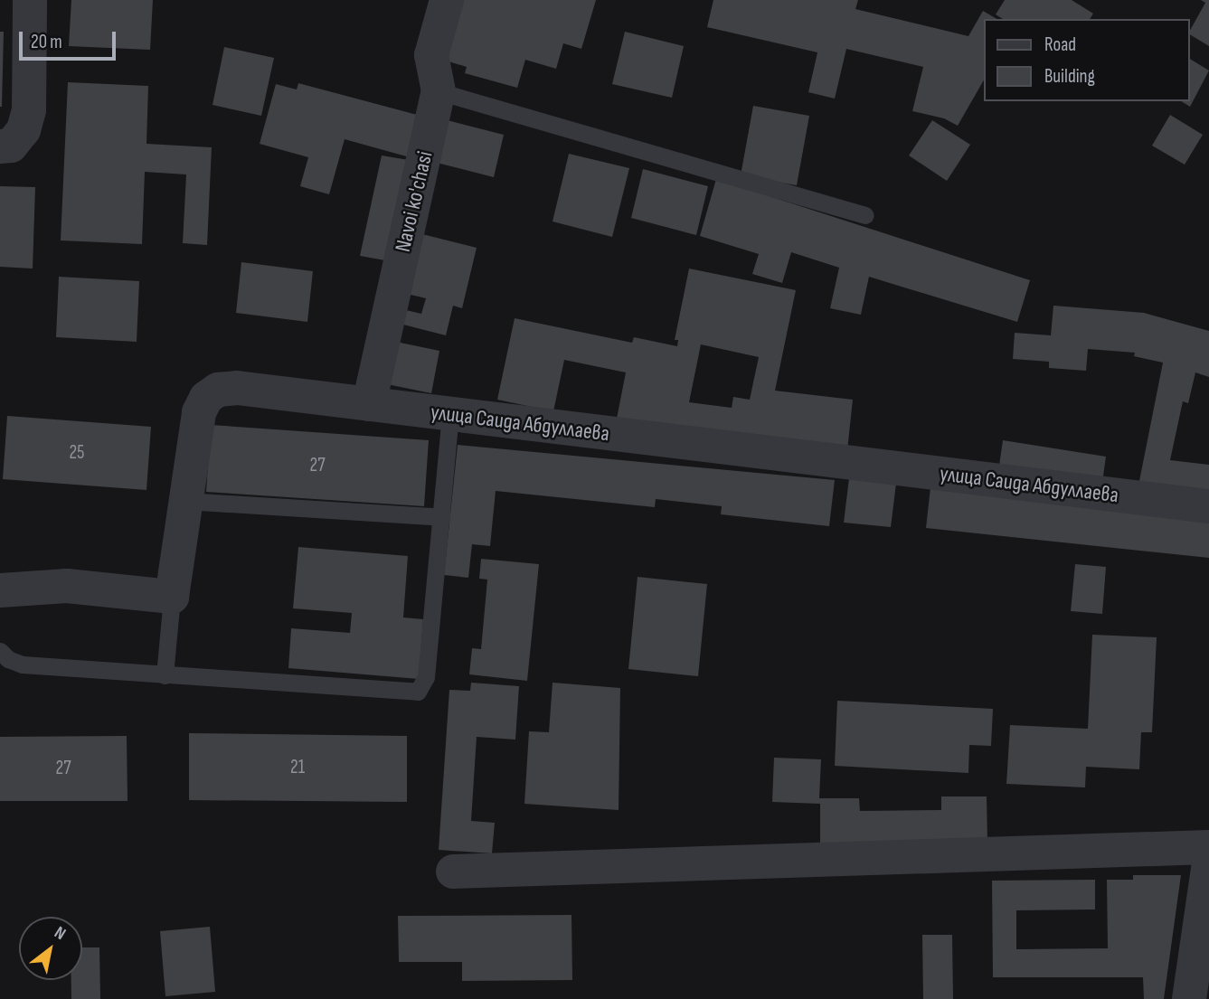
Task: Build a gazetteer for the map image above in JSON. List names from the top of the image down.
{
  "streets": {
    "street": ["Navoi ko'chasi", "улица Саида Абдуллаева"]
  },
  "crossings": [
    ["Navoi ko'chasi", "улица Саида Абдуллаева"]
  ],
  "house_numbers": [
    "25",
    "27",
    "21",
    "27"
  ],
  "legend": ["Road", "Building"],
  "scale_bar": "20 m",
  "north": "top right"
}
